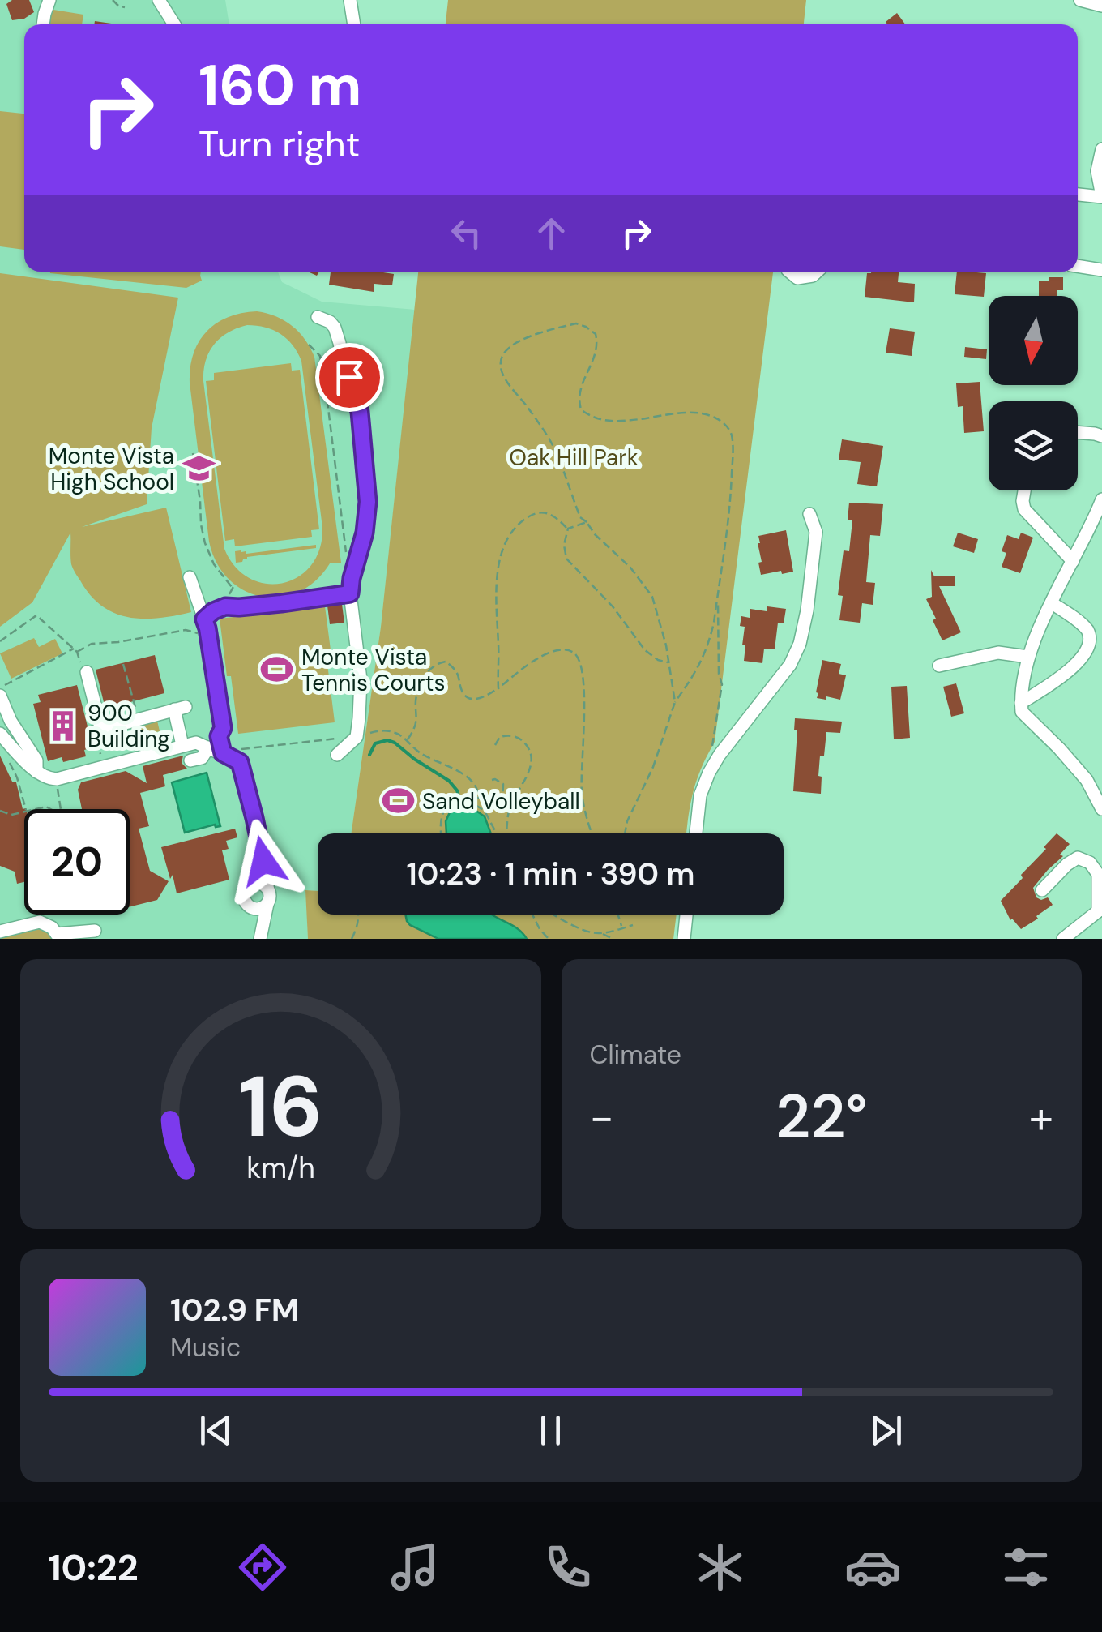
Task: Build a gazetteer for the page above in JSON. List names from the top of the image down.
{
  "parks": ["Oak Hill Park"],
  "places": {
    "school or university": ["Monte Vista High School"],
    "sports": ["Monte Vista Tennis Courts", "Sand Volleyball"],
    "building": ["900 Building"]
  },
  "north": "bottom",
  "page": {
    "turn": ["160 m", "Turn right"],
    "limit": "20",
    "trip": "10:23 · 1 min · 390 m",
    "tile": "Climate",
    "heat": ["−", "22°", "+"],
    "song": ["102.9 FM", "Music"],
    "tabs": "10:22",
    "gauge": ["16", "km/h"]
  }
}
